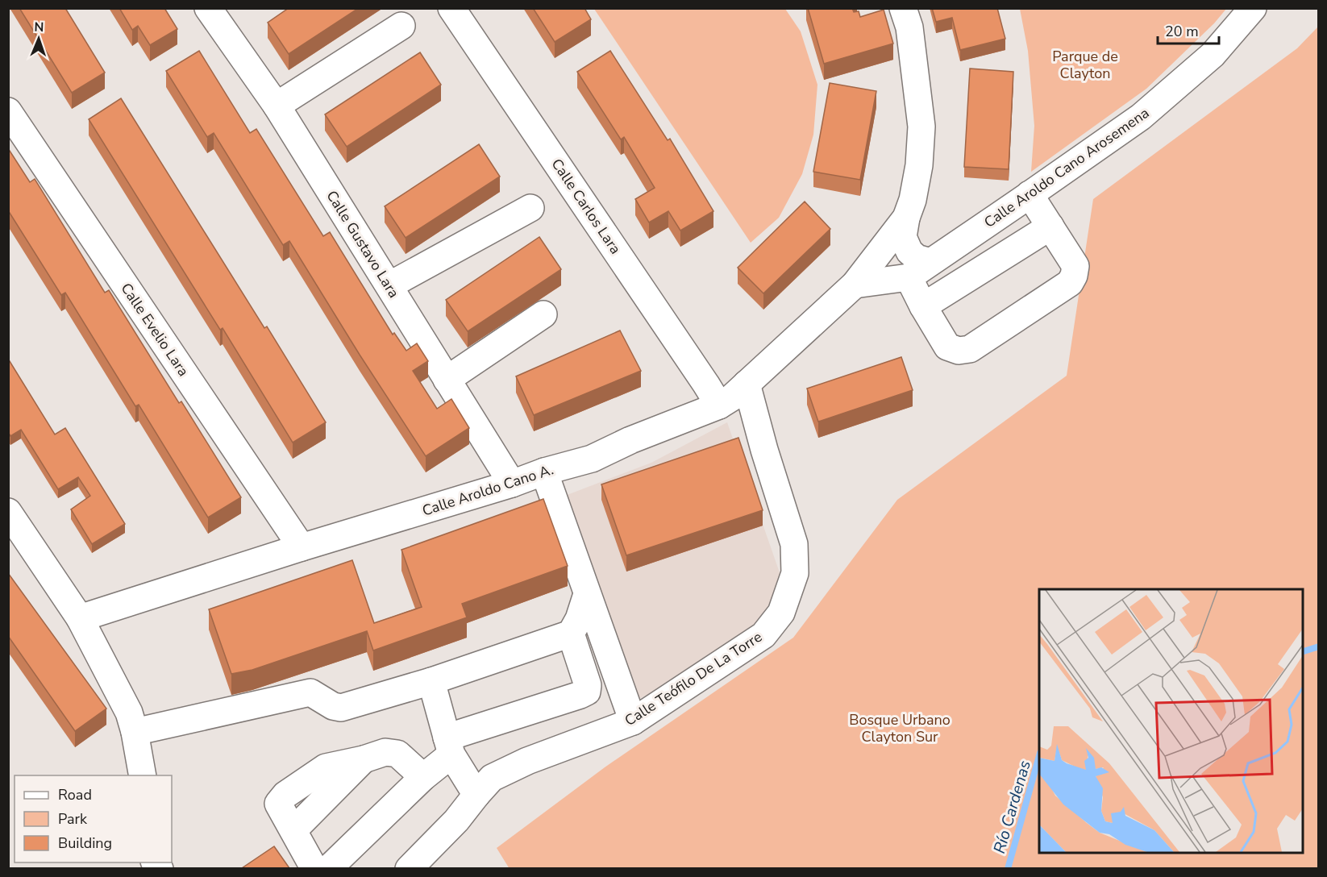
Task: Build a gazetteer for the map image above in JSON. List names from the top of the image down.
{
  "streets": {
    "street": [
      "Calle Aroldo Cano Arosemena",
      "Calle Carlos Lara",
      "Calle Gustavo Lara",
      "Calle Evelio Lara",
      "Calle Aroldo Cano A.",
      "Calle Teófilo De La Torre"
    ]
  },
  "crossings": [
    ["Calle Aroldo Cano Arosemena", "Calle Aroldo Cano A."],
    ["Calle Carlos Lara", "Calle Aroldo Cano A."],
    ["Calle Gustavo Lara", "Calle Aroldo Cano A."],
    ["Calle Evelio Lara", "Calle Aroldo Cano A."],
    ["Calle Aroldo Cano A.", "Calle Teófilo De La Torre"]
  ],
  "water": ["Río Cardenas"],
  "parks": ["Parque de Clayton", "Bosque Urbano Clayton Sur"],
  "legend": ["Road", "Park", "Building"],
  "scale_bar": "20 m",
  "north": "top"
}
